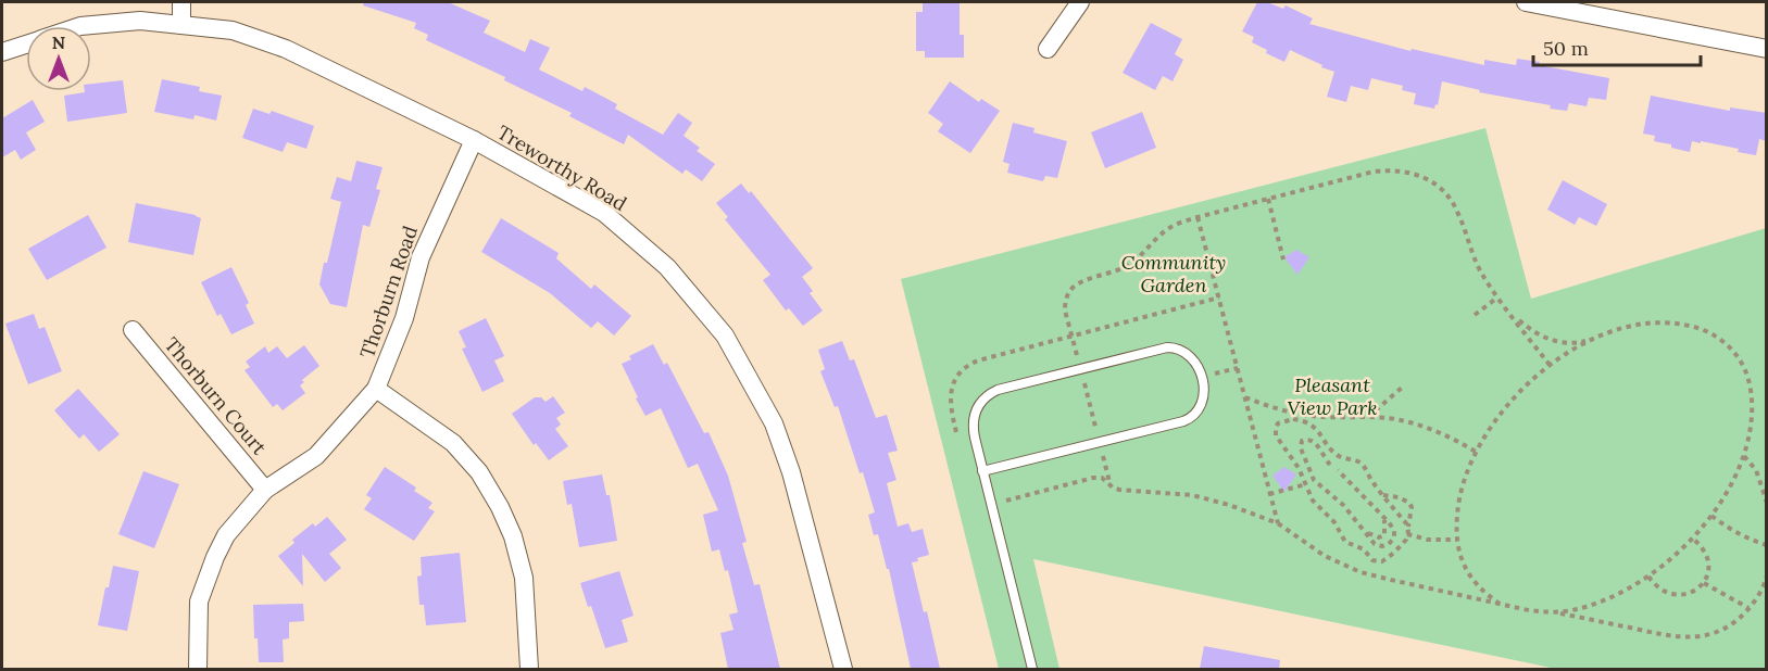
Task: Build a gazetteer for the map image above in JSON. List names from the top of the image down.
{
  "streets": {
    "street": ["Treworthy Road", "Thorburn Road", "Thorburn Court"]
  },
  "crossings": [
    ["Treworthy Road", "Thorburn Road"],
    ["Thorburn Road", "Thorburn Court"]
  ],
  "parks": ["Community Garden", "Pleasant View Park"],
  "scale_bar": "50 m",
  "north": "top"
}
